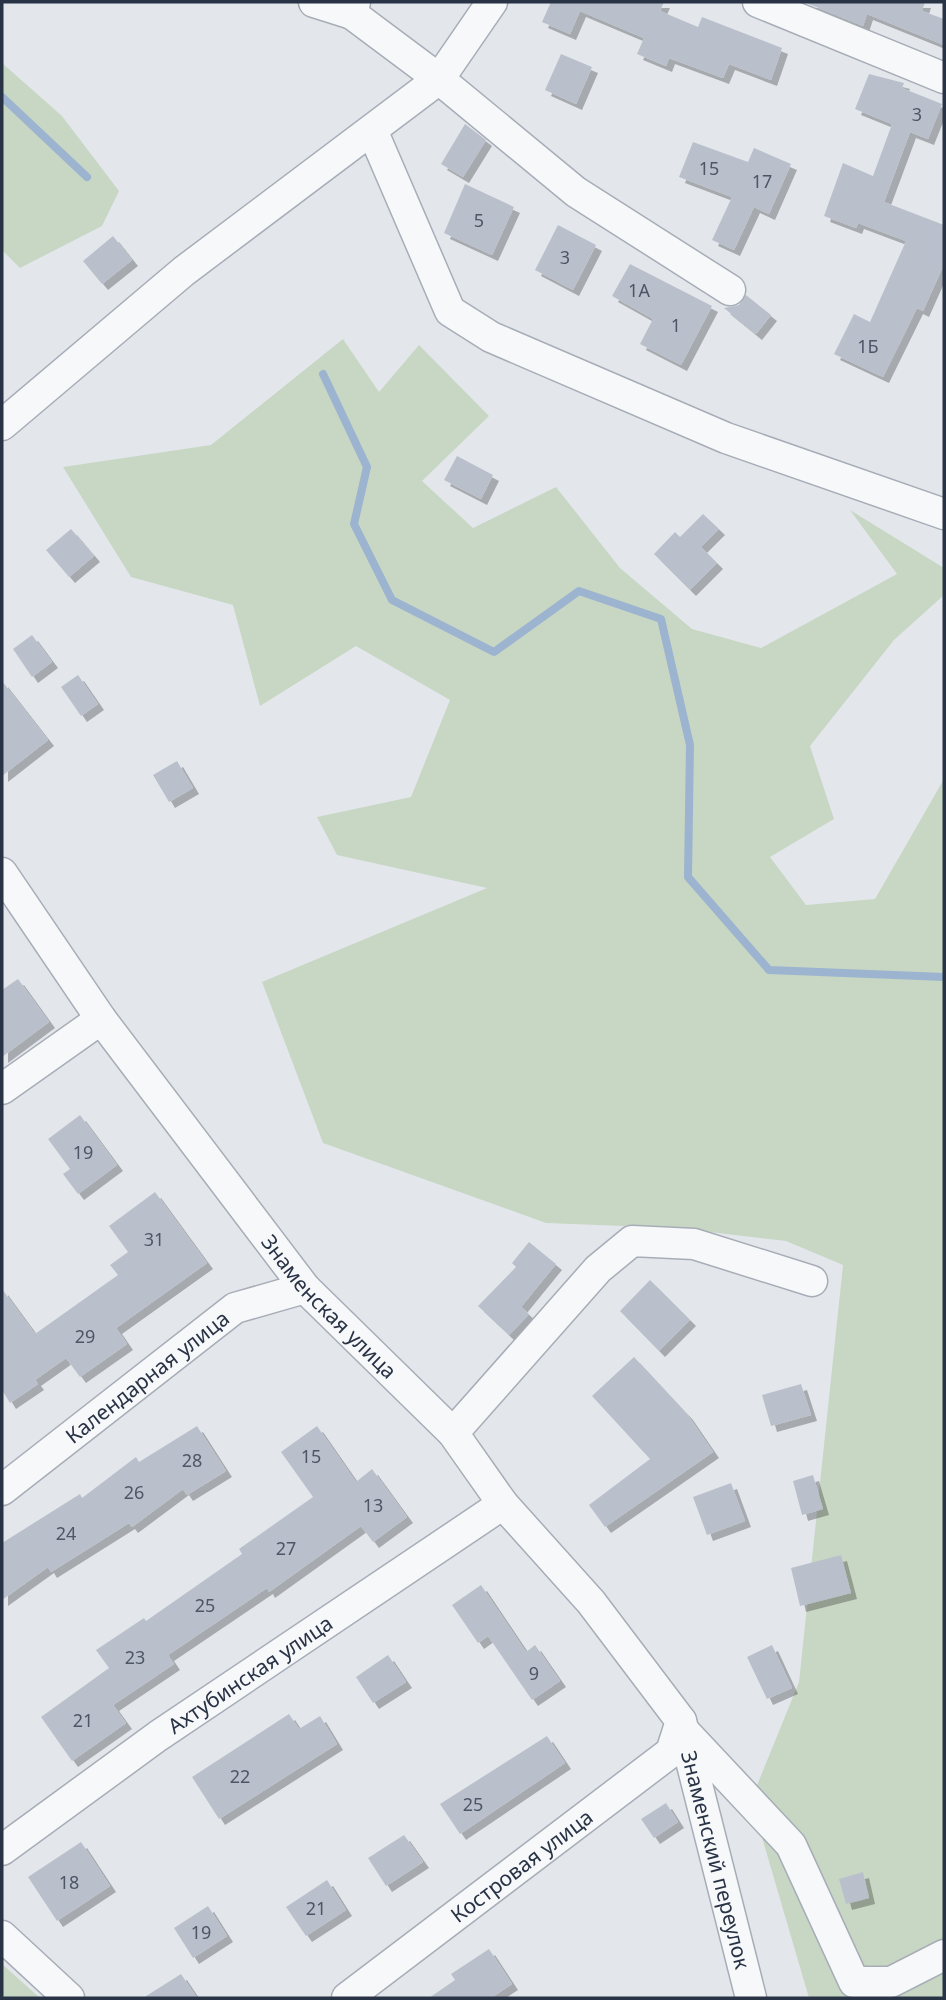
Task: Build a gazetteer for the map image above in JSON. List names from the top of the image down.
{
  "streets": {
    "street": [
      "Знаменская улица",
      "Календарная улица",
      "Ахтубинская улица",
      "Знаменский переулок",
      "Костровая улица"
    ]
  },
  "crossings": [
    ["Знаменская улица", "Календарная улица"],
    ["Знаменская улица", "Ахтубинская улица"],
    ["Знаменская улица", "Знаменский переулок"],
    ["Знаменская улица", "Костровая улица"],
    ["Знаменский переулок", "Костровая улица"]
  ],
  "house_numbers": [
    "3",
    "15",
    "17",
    "5",
    "3",
    "1А",
    "1",
    "1Б",
    "19",
    "31",
    "29",
    "15",
    "28",
    "26",
    "13",
    "24",
    "27",
    "25",
    "23",
    "9",
    "21",
    "22",
    "25",
    "18",
    "21",
    "19"
  ]
}
